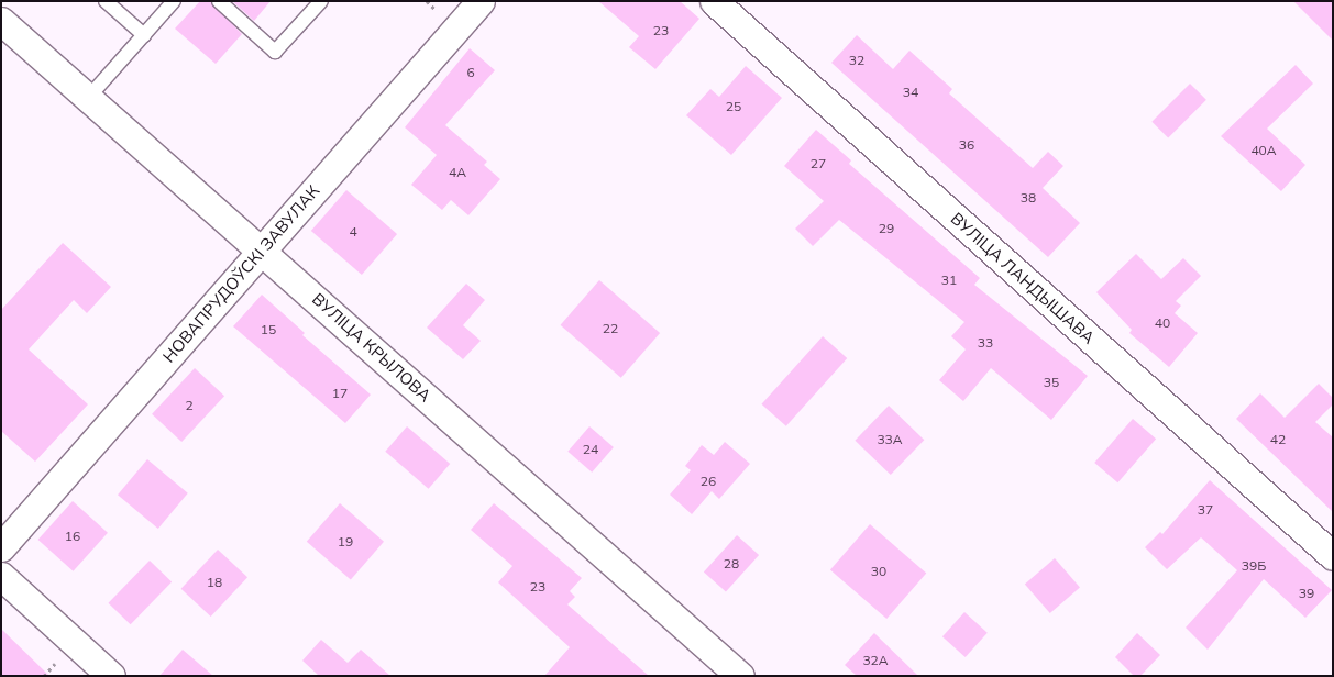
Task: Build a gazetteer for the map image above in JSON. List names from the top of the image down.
{
  "streets": {
    "street": ["НОВАПРУДОЎСКІ ЗАВУЛАК", "ВУЛІЦА ЛАНДЫШАВА", "ВУЛІЦА КРЫЛОВА"]
  },
  "crossings": [
    ["НОВАПРУДОЎСКІ ЗАВУЛАК", "ВУЛІЦА КРЫЛОВА"]
  ],
  "house_numbers": [
    "23",
    "32",
    "6",
    "34",
    "25",
    "36",
    "40А",
    "27",
    "4А",
    "38",
    "29",
    "4",
    "31",
    "40",
    "22",
    "15",
    "33",
    "35",
    "17",
    "2",
    "33А",
    "42",
    "24",
    "26",
    "37",
    "16",
    "19",
    "28",
    "39Б",
    "30",
    "18",
    "23",
    "39",
    "32А"
  ]
}
